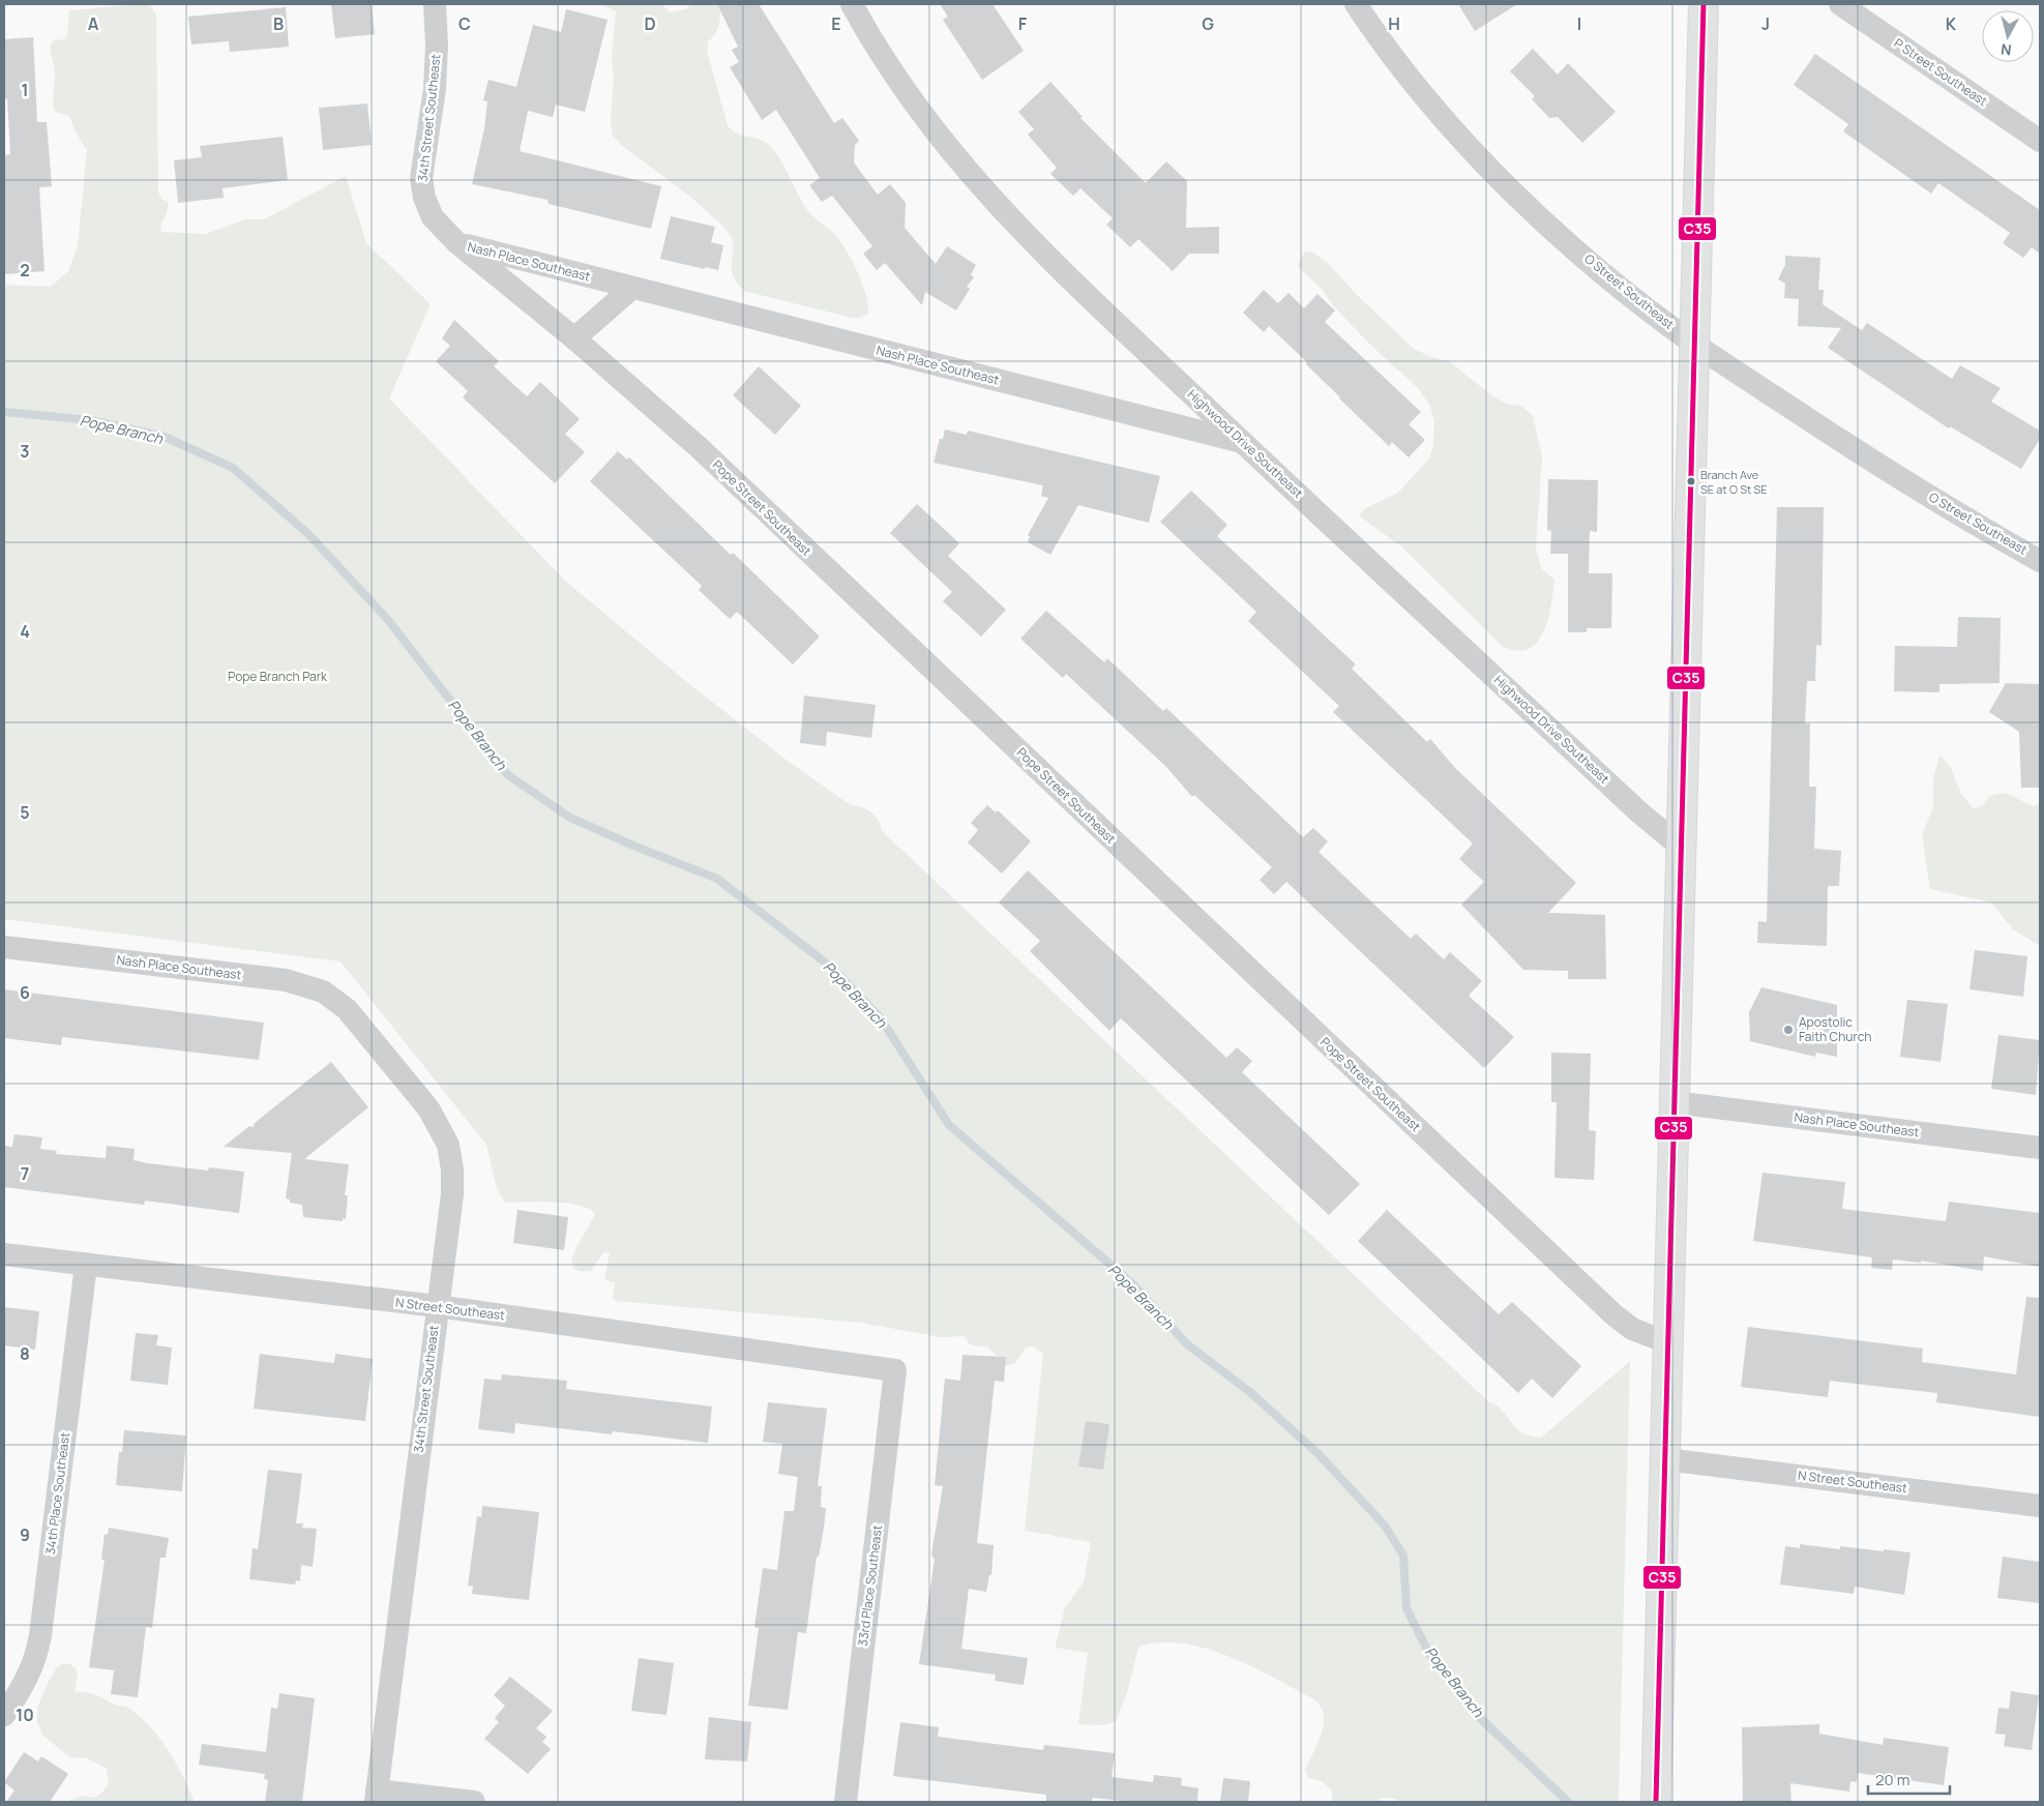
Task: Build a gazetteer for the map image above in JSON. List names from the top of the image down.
{
  "streets": {
    "street": [
      "P Street Southeast",
      "34th Street Southeast",
      "Nash Place Southeast",
      "O Street Southeast",
      "Highwood Drive Southeast",
      "Pope Street Southeast",
      "N Street Southeast",
      "34th Place Southeast",
      "33rd Place Southeast"
    ]
  },
  "crossings": [
    ["34th Street Southeast", "Nash Place Southeast"],
    ["34th Street Southeast", "Pope Street Southeast"],
    ["34th Street Southeast", "N Street Southeast"],
    ["Nash Place Southeast", "Highwood Drive Southeast"],
    ["Nash Place Southeast", "Pope Street Southeast"],
    ["N Street Southeast", "34th Place Southeast"],
    ["N Street Southeast", "33rd Place Southeast"]
  ],
  "water": ["Pope Branch"],
  "parks": ["Pope Branch Park"],
  "places": ["Branch Ave SE at O St SE", "Apostolic Faith Church"],
  "lines": ["transit line C35"],
  "scale_bar": "20 m",
  "north": "bottom",
  "grid": {
    "columns": [
      "A",
      "B",
      "C",
      "D",
      "E",
      "F",
      "G",
      "H",
      "I",
      "J",
      "K"
    ],
    "rows": [
      "1",
      "2",
      "3",
      "4",
      "5",
      "6",
      "7",
      "8",
      "9",
      "10"
    ]
  }
}
